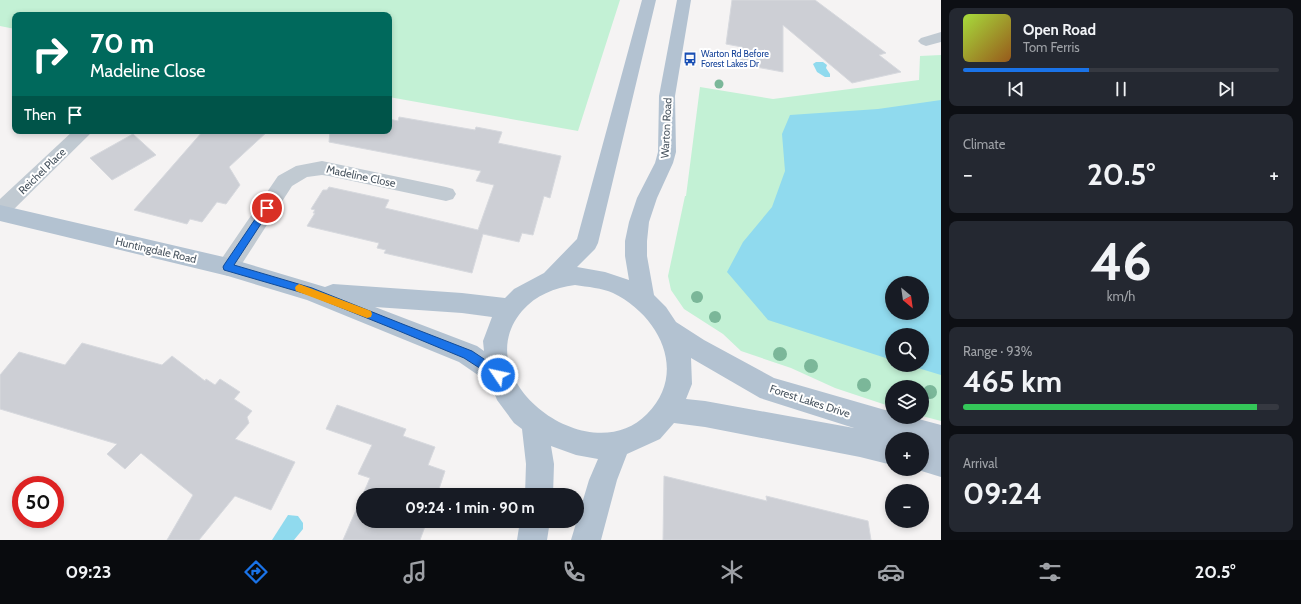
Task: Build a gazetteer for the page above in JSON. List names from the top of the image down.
{
  "streets": {
    "main road": ["Warton Road", "Huntingdale Road", "Forest Lakes Drive"],
    "street": ["Reichel Place", "Madeline Close"]
  },
  "crossings": [
    ["Reichel Place", "Huntingdale Road"],
    ["Madeline Close", "Huntingdale Road"]
  ],
  "places": {
    "bus stop": ["Warton Rd Before Forest Lakes Dr"]
  },
  "north": "bottom right",
  "page": {
    "turn": ["70 m", "Madeline Close"],
    "song": ["Open Road", "Tom Ferris"],
    "then": "Then",
    "tile": [
      "Climate",
      ["46", "km/h"],
      ["Range · 93%", "465 km"],
      ["Arrival", "09:24"]
    ],
    "heat": ["−", "20.5°", "+"],
    "map_buttons": ["+", "−"],
    "limit": "50",
    "trip": "09:24 · 1 min · 90 m",
    "tabs": ["09:23", "20.5°"]
  }
}
